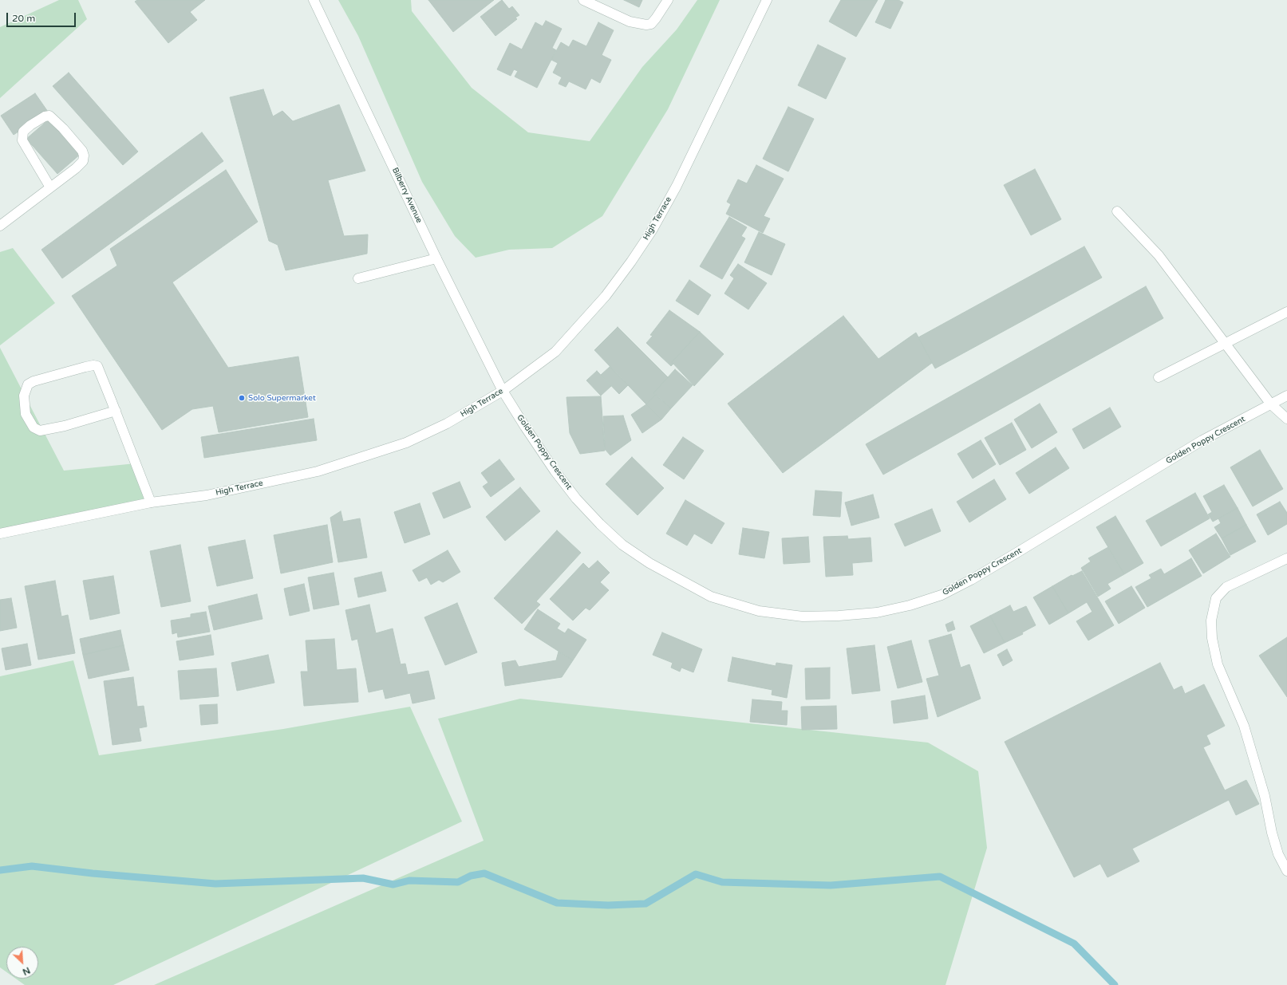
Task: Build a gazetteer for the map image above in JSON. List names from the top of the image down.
{
  "streets": {
    "street": ["Bilberry Avenue", "High Terrace", "Golden Poppy Crescent"]
  },
  "crossings": [
    ["Bilberry Avenue", "High Terrace"],
    ["Bilberry Avenue", "Golden Poppy Crescent"],
    ["High Terrace", "Golden Poppy Crescent"]
  ],
  "places": ["Solo Supermarket"],
  "scale_bar": "20 m",
  "north": "bottom right"
}
